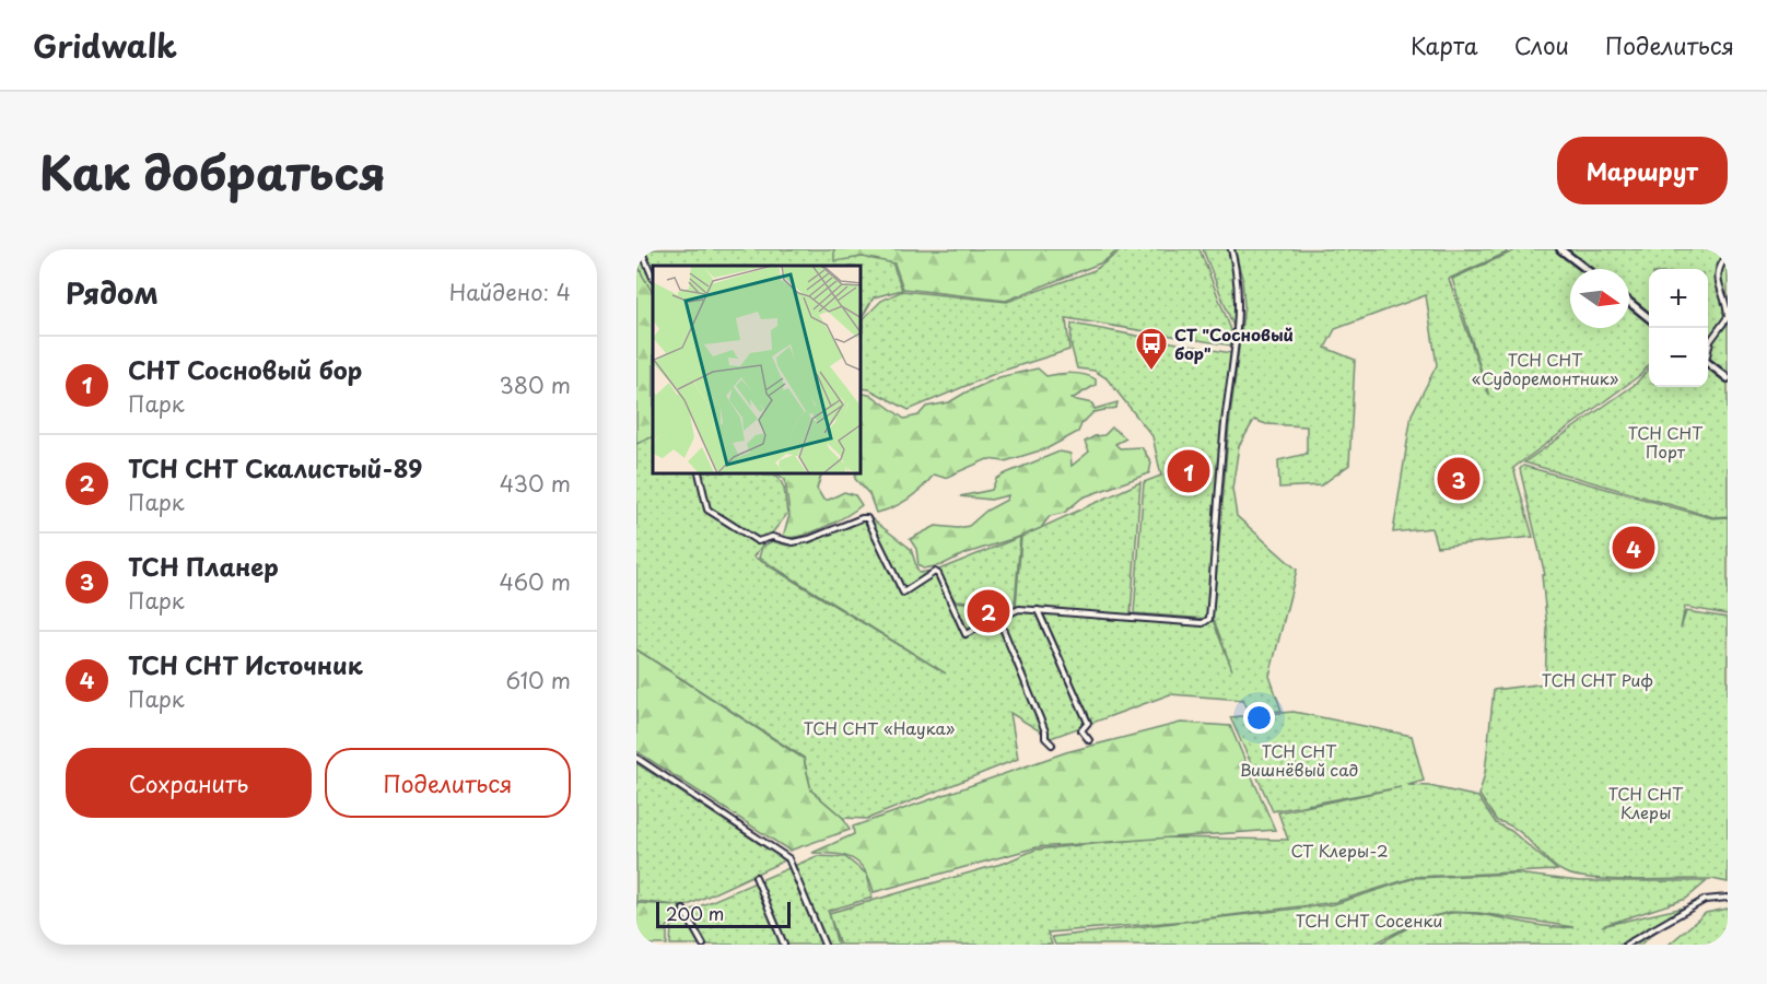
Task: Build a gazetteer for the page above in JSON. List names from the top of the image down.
{
  "parks": [
    "ТСН СНТ «Судоремонтник»",
    "ТСН СНТ Порт",
    "ТСН СНТ Риф",
    "ТСН СНТ «Наука»",
    "ТСН СНТ Вишнёвый сад",
    "ТСН СНТ Клеры",
    "СТ Клеры-2",
    "ТСН СНТ Сосенки"
  ],
  "places": {
    "bus stop": ["СТ \"Сосновый бор\""]
  },
  "scale_bar": "200 m",
  "north": "right",
  "page": {
    "header": "Gridwalk",
    "nav": ["Карта", "Слои", "Поделиться"],
    "title": "Как добраться",
    "buttons": [
      "Маршрут",
      ["Сохранить", "Поделиться"]
    ],
    "heading": ["Рядом", "Найдено: 4"],
    "map_buttons": ["+", "−"],
    "list": [
      {
        "mark": "1",
        "name": "СНТ Сосновый бор",
        "note": "Парк",
        "value": "380 m"
      },
      {
        "mark": "2",
        "name": "ТСН СНТ Скалистый-89",
        "note": "Парк",
        "value": "430 m"
      },
      {
        "mark": "3",
        "name": "ТСН Планер",
        "note": "Парк",
        "value": "460 m"
      },
      {
        "mark": "4",
        "name": "ТСН СНТ Источник",
        "note": "Парк",
        "value": "610 m"
      }
    ],
    "pins": [
      "1",
      "3",
      "4",
      "2"
    ],
    "scale": "200 m"
  }
}
